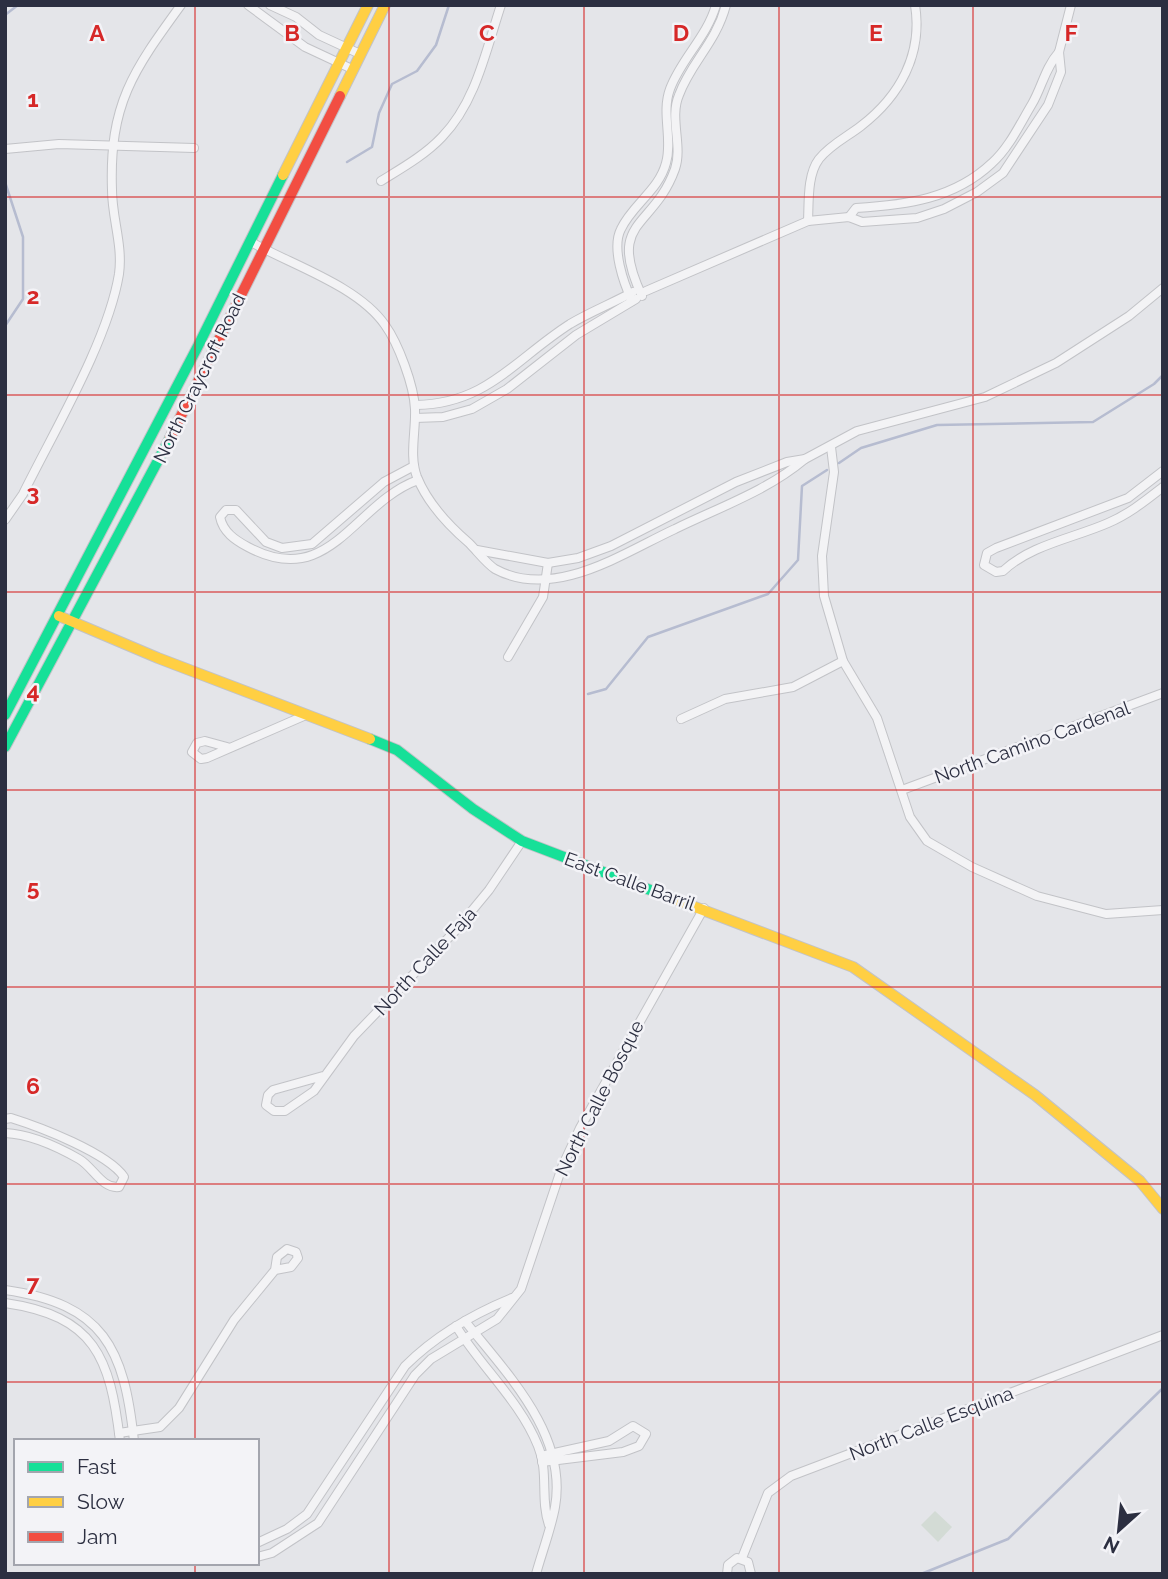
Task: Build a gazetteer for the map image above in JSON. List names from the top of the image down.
{
  "streets": {
    "main road": ["North Craycroft Road", "East Calle Barril"],
    "street": [
      "North Camino Cardenal",
      "North Calle Faja",
      "North Calle Bosque",
      "North Calle Esquina"
    ]
  },
  "crossings": [
    ["North Craycroft Road", "East Calle Barril"],
    ["East Calle Barril", "North Calle Faja"],
    ["East Calle Barril", "North Calle Bosque"]
  ],
  "legend": ["Fast", "Slow", "Jam"],
  "north": "bottom left",
  "grid": {
    "columns": [
      "A",
      "B",
      "C",
      "D",
      "E",
      "F"
    ],
    "rows": [
      "1",
      "2",
      "3",
      "4",
      "5",
      "6",
      "7"
    ]
  }
}
